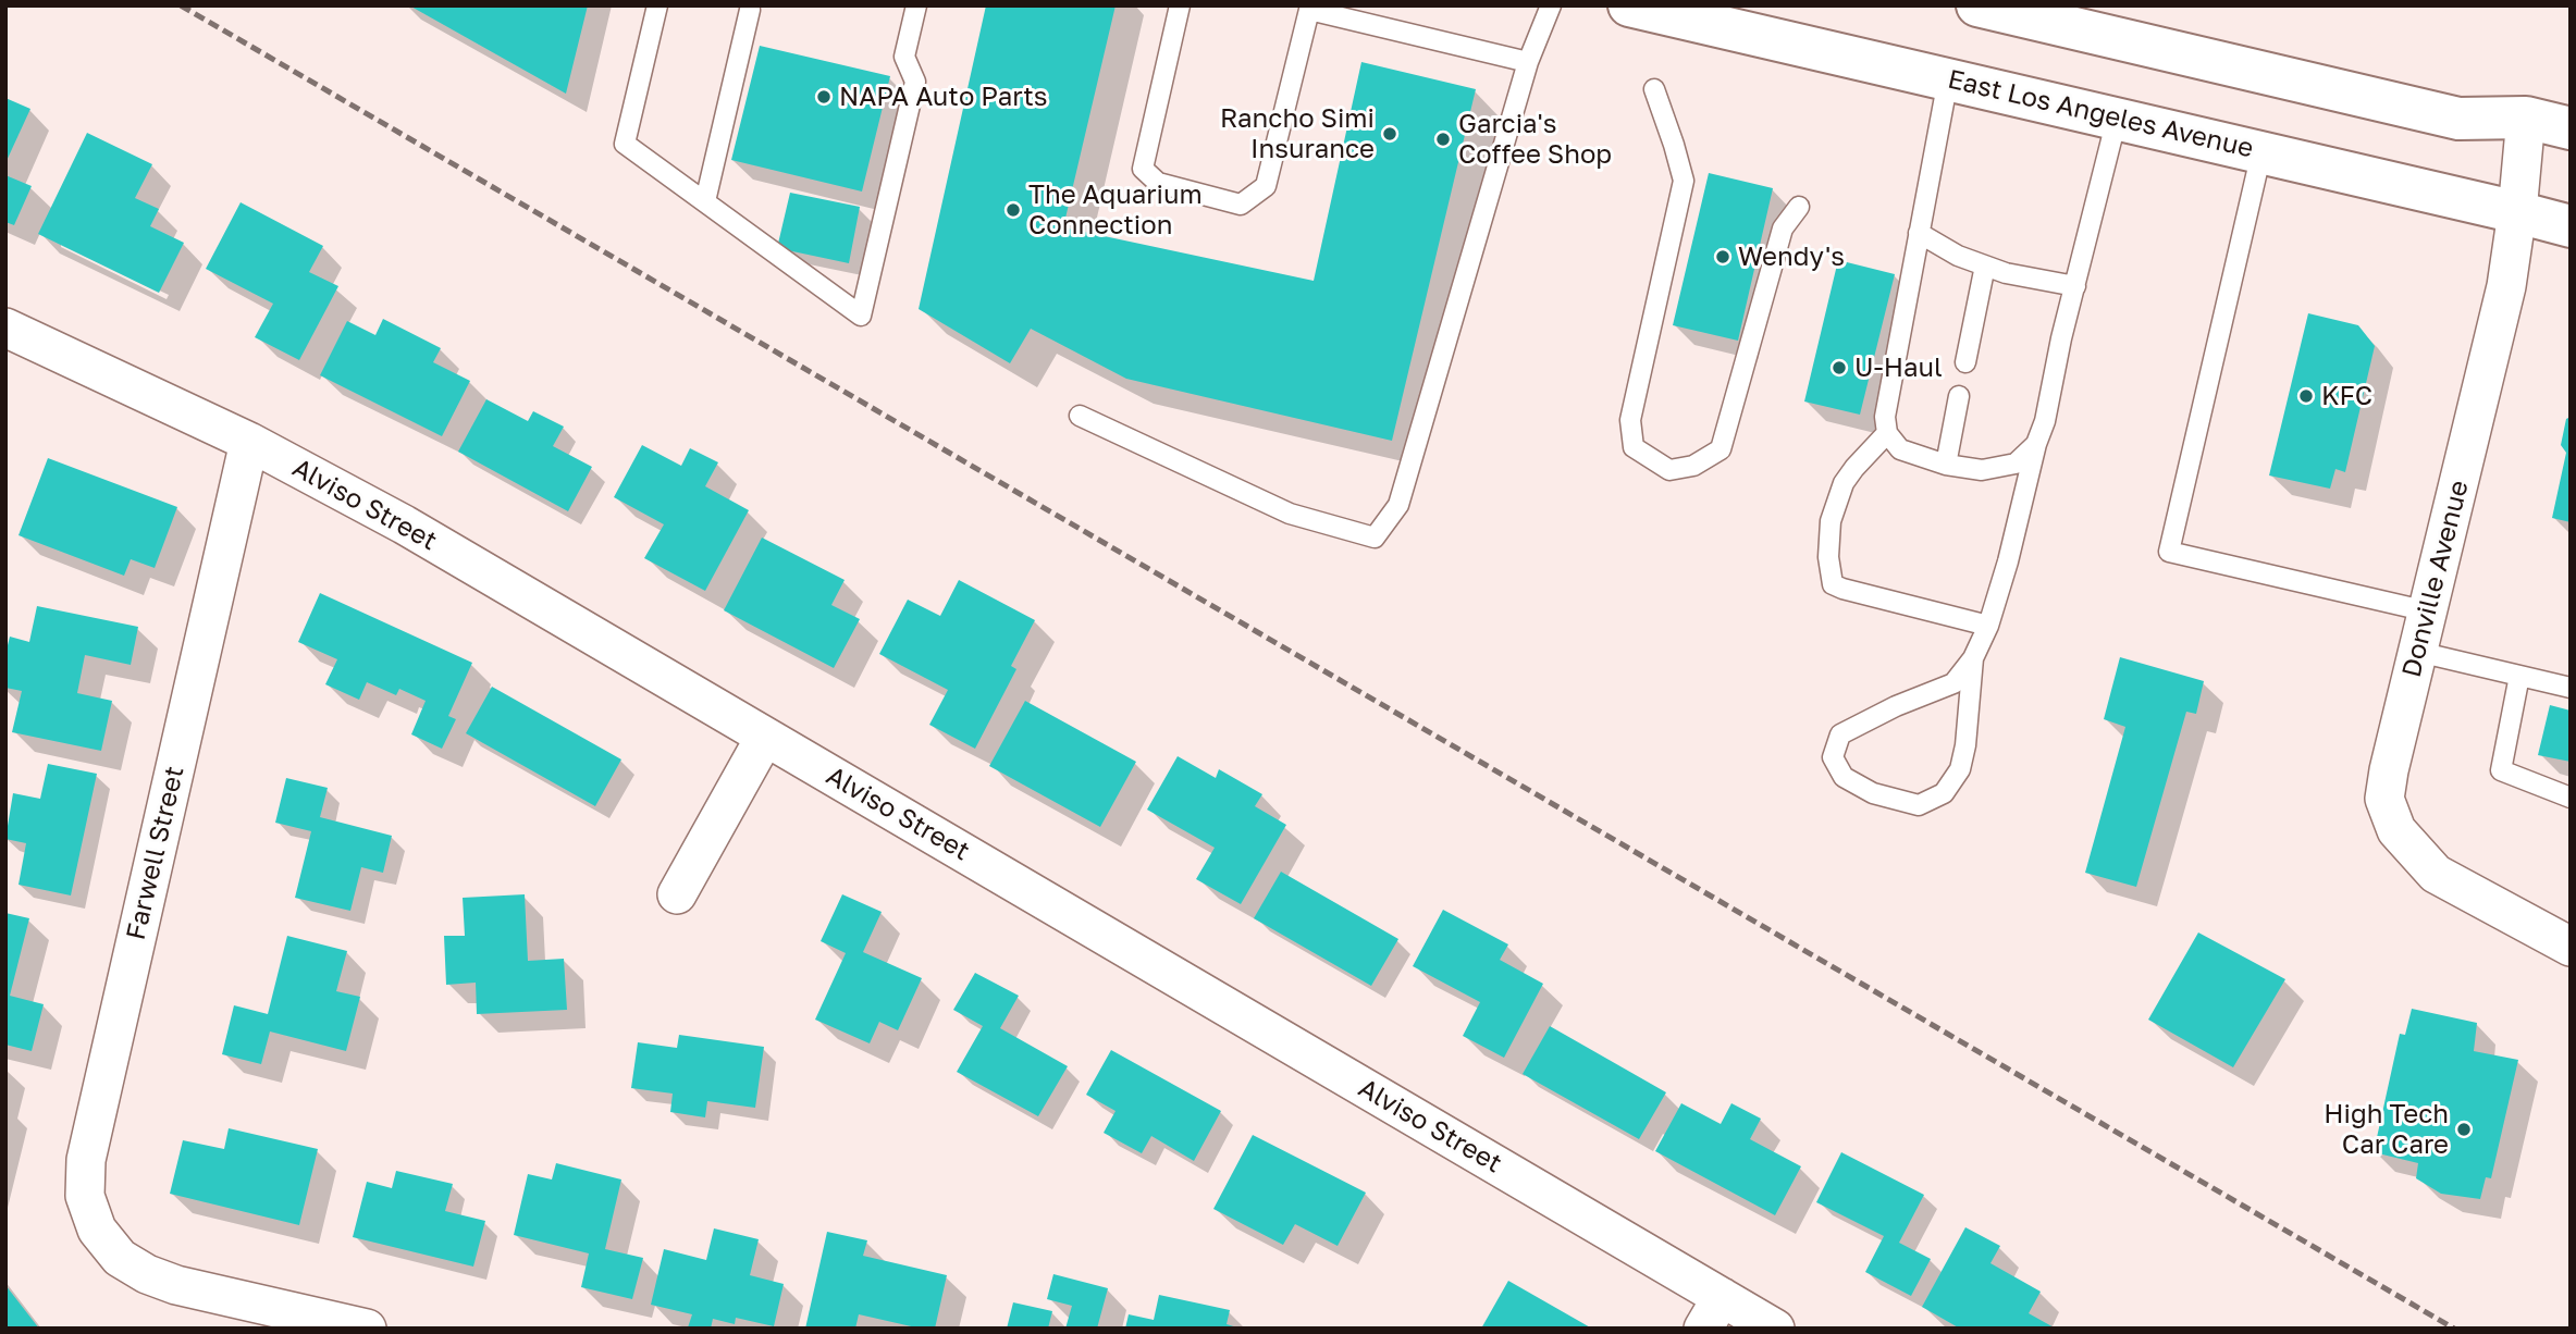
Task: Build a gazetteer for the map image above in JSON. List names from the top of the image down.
{
  "streets": {
    "main road": ["East Los Angeles Avenue"],
    "street": ["Alviso Street", "Donville Avenue", "Farwell Street"]
  },
  "crossings": [
    ["East Los Angeles Avenue", "Donville Avenue"],
    ["Alviso Street", "Farwell Street"]
  ],
  "places": [
    "NAPA Auto Parts",
    "Rancho Simi Insurance",
    "Garcia's Coffee Shop",
    "The Aquarium Connection",
    "Wendy's",
    "U-Haul",
    "KFC",
    "High Tech Car Care"
  ]
}
